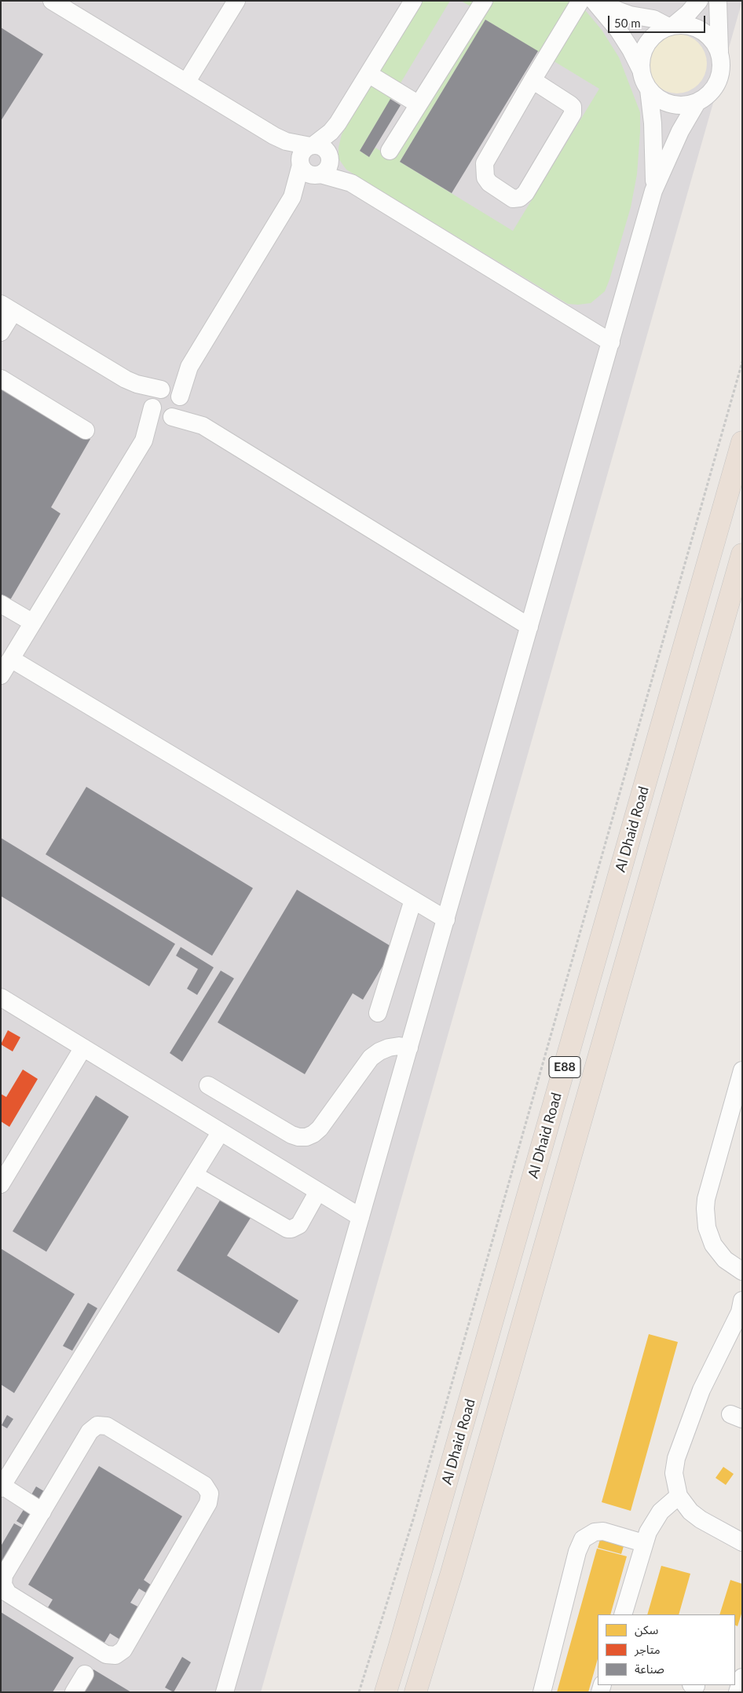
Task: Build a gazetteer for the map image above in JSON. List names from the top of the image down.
{
  "streets": {
    "highway": ["Al Dhaid Road", "E88"]
  },
  "legend": ["سكن", "متاجر", "صناعة"],
  "scale_bar": "50 m"
}
